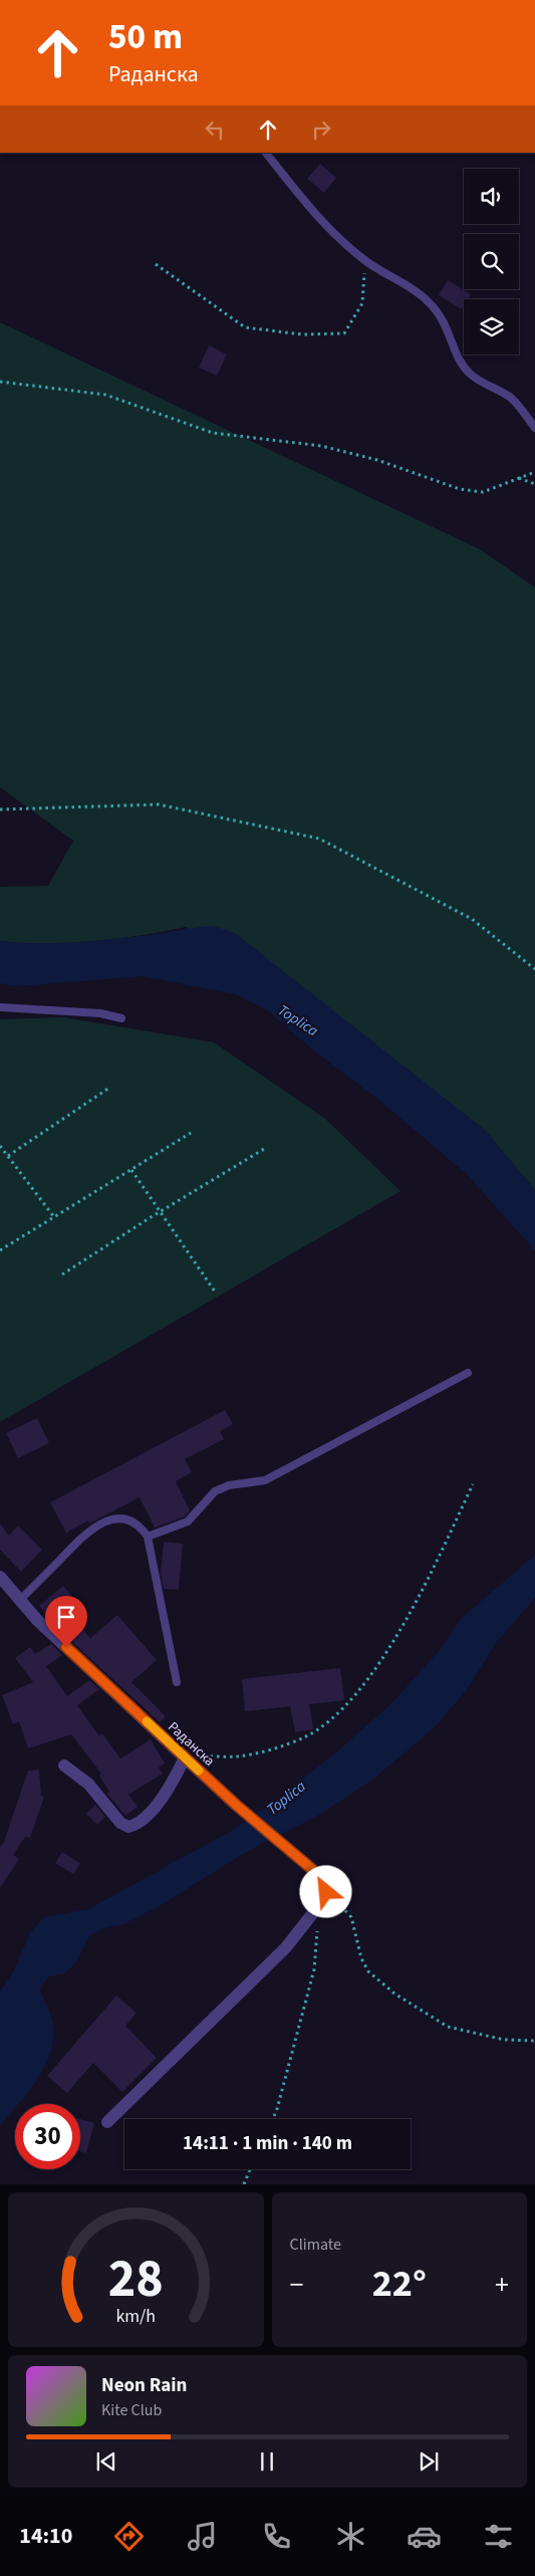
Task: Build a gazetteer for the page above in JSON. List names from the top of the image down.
{
  "streets": {
    "street": ["Раданска"]
  },
  "water": ["Toplica"],
  "page": {
    "turn": ["50 m", "Раданска"],
    "limit": "30",
    "trip": "14:11 · 1 min · 140 m",
    "tile": "Climate",
    "heat": ["−", "22°", "+"],
    "song": ["Neon Rain", "Kite Club"],
    "tabs": "14:10",
    "gauge": ["28", "km/h"]
  }
}
